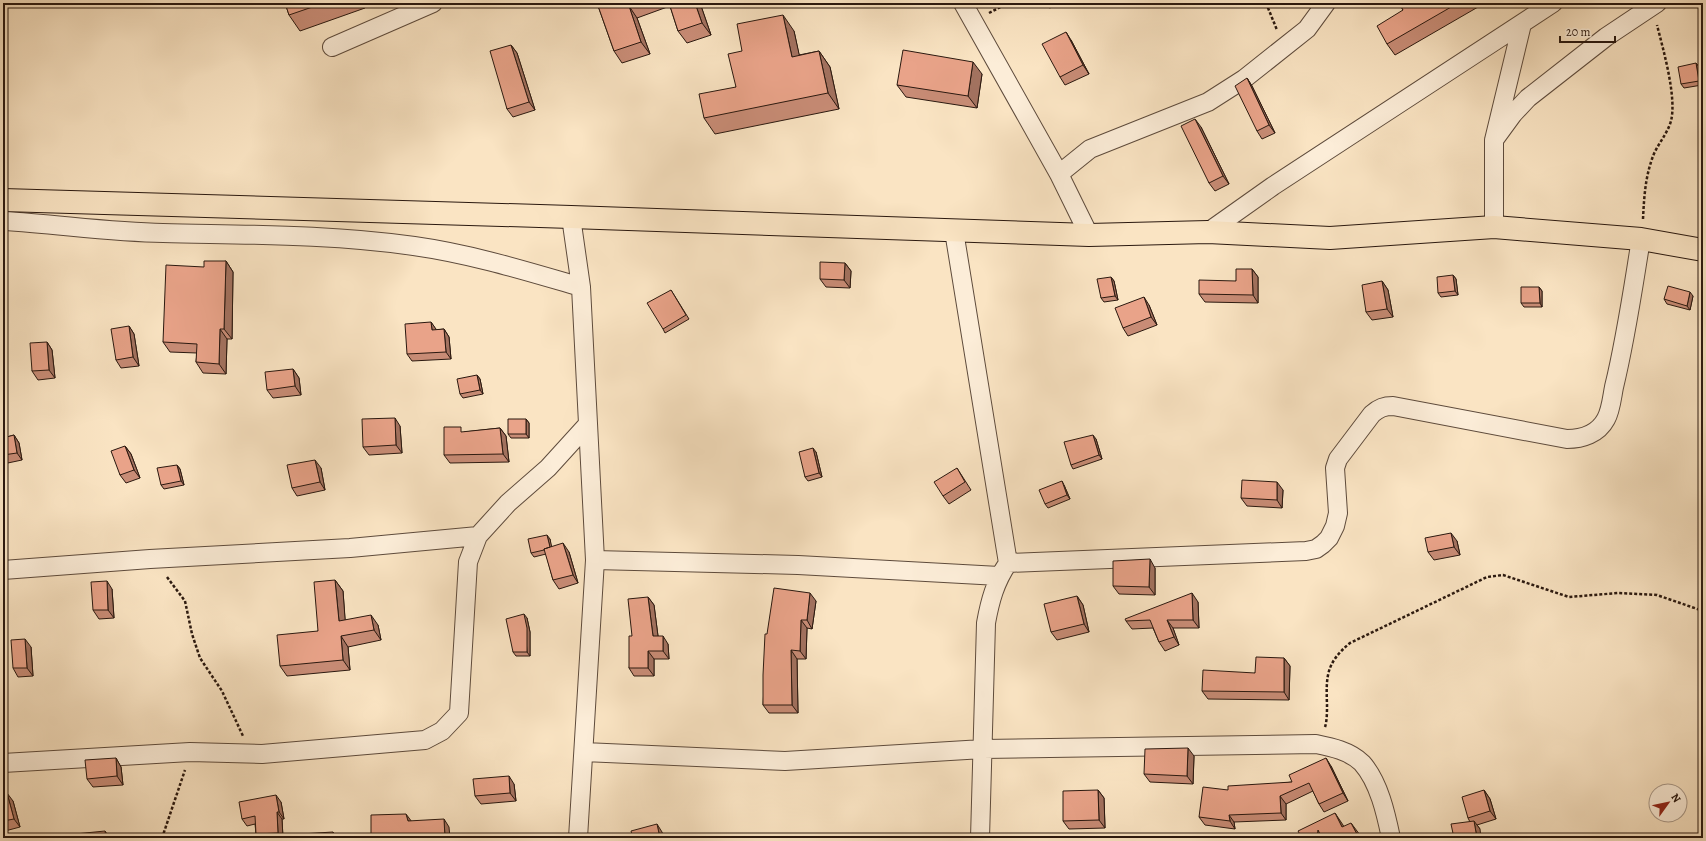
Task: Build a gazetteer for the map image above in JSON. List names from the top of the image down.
{
  "scale_bar": "20 m",
  "north": "top right"
}
